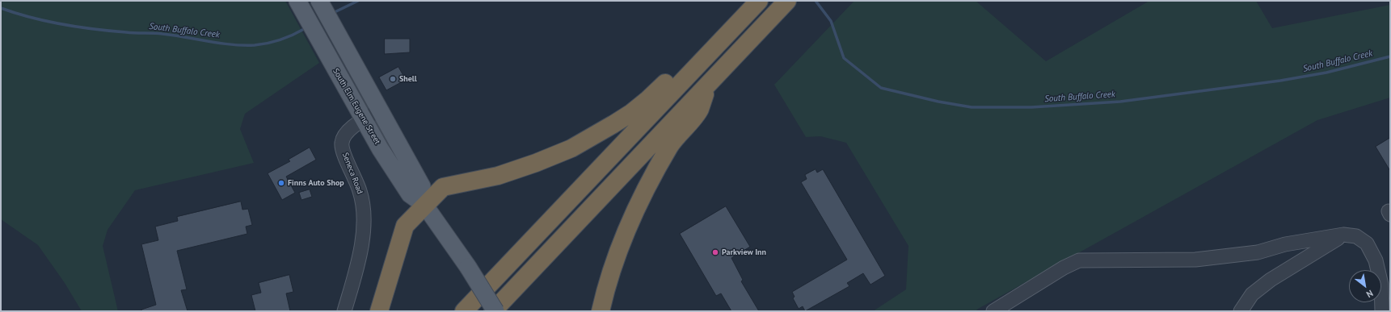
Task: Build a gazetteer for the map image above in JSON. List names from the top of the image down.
{
  "streets": {
    "main road": ["South Elm Eugene Street"],
    "street": ["Seneca Road"]
  },
  "crossings": [
    ["South Elm Eugene Street", "Seneca Road"]
  ],
  "water": ["South Buffalo Creek"],
  "places": ["Shell", "Finns Auto Shop", "Parkview Inn"],
  "north": "bottom right"
}
